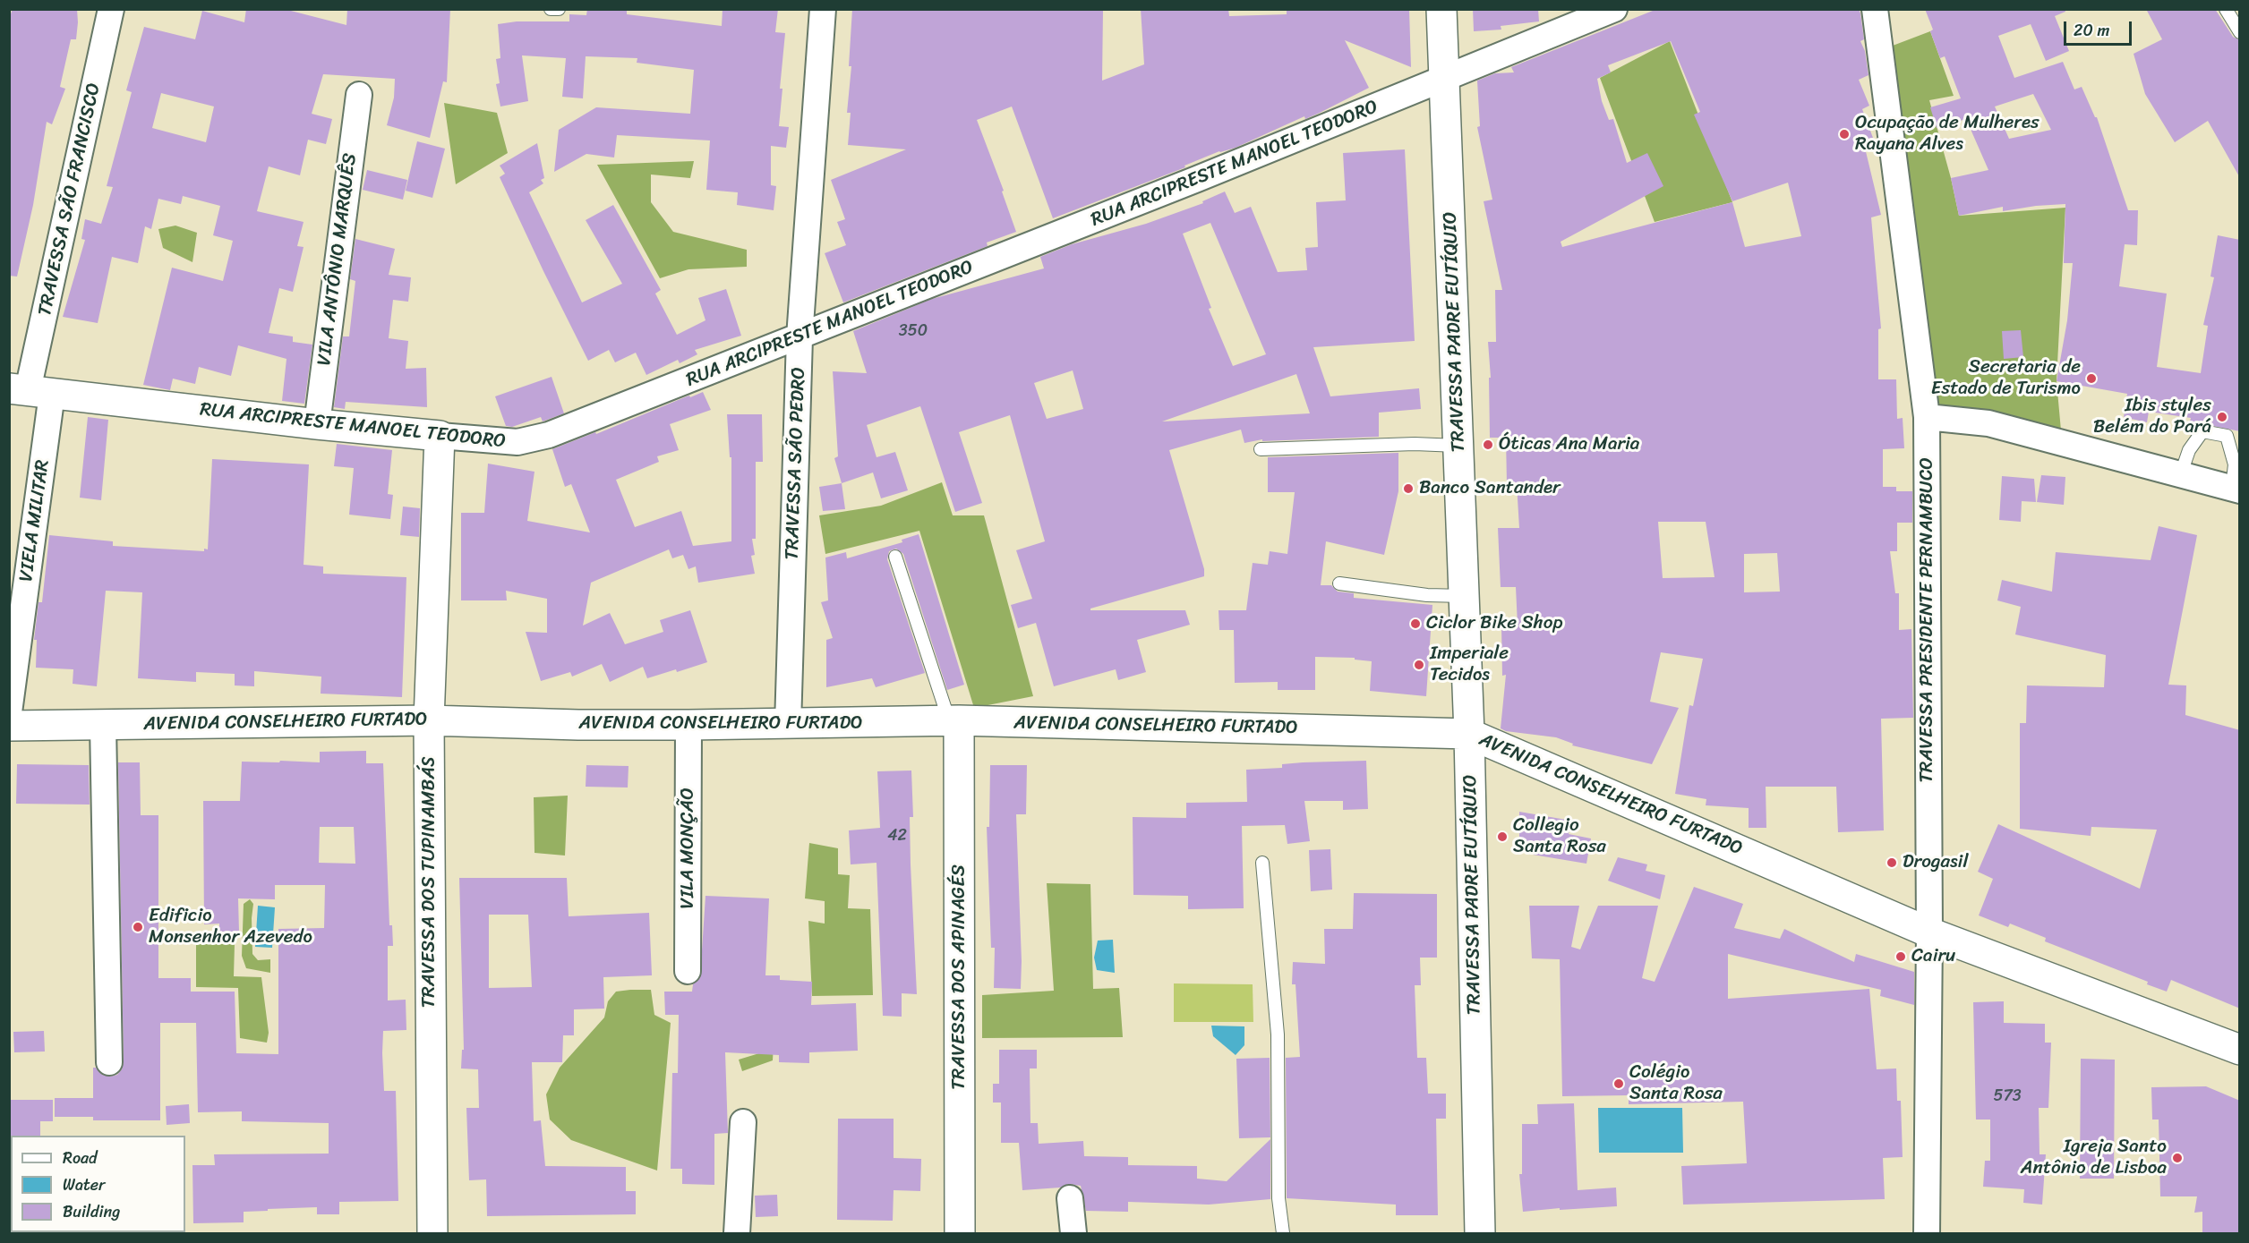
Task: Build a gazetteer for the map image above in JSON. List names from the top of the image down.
{
  "streets": {
    "main road": [
      "RUA ARCIPRESTE MANOEL TEODORO",
      "TRAVESSA PADRE EUTÍQUIO",
      "AVENIDA CONSELHEIRO FURTADO",
      "TRAVESSA DOS TUPINAMBÁS",
      "TRAVESSA DOS APINAGÉS"
    ],
    "street": [
      "TRAVESSA SÃO FRANCISCO",
      "VILA ANTÔNIO MARQUÊS",
      "TRAVESSA SÃO PEDRO",
      "VIELA MILITAR",
      "TRAVESSA PRESIDENTE PERNAMBUCO",
      "VILA MONÇÃO"
    ]
  },
  "crossings": [
    ["RUA ARCIPRESTE MANOEL TEODORO", "TRAVESSA SÃO FRANCISCO"],
    ["RUA ARCIPRESTE MANOEL TEODORO", "VILA ANTÔNIO MARQUÊS"],
    ["RUA ARCIPRESTE MANOEL TEODORO", "TRAVESSA PADRE EUTÍQUIO"],
    ["RUA ARCIPRESTE MANOEL TEODORO", "TRAVESSA SÃO PEDRO"],
    ["RUA ARCIPRESTE MANOEL TEODORO", "VIELA MILITAR"],
    ["RUA ARCIPRESTE MANOEL TEODORO", "TRAVESSA DOS TUPINAMBÁS"],
    ["TRAVESSA SÃO FRANCISCO", "VIELA MILITAR"],
    ["TRAVESSA PADRE EUTÍQUIO", "AVENIDA CONSELHEIRO FURTADO"],
    ["TRAVESSA SÃO PEDRO", "AVENIDA CONSELHEIRO FURTADO"],
    ["TRAVESSA PRESIDENTE PERNAMBUCO", "AVENIDA CONSELHEIRO FURTADO"],
    ["AVENIDA CONSELHEIRO FURTADO", "VILA MONÇÃO"],
    ["AVENIDA CONSELHEIRO FURTADO", "TRAVESSA DOS TUPINAMBÁS"],
    ["AVENIDA CONSELHEIRO FURTADO", "TRAVESSA DOS APINAGÉS"]
  ],
  "places": [
    "Ocupação de Mulheres Rayana Alves",
    "Secretaria de Estado de Turismo",
    "Ibis styles Belém do Pará",
    "Óticas Ana Maria",
    "Banco Santander",
    "Ciclor Bike Shop",
    "Imperiale Tecidos",
    "Collegio Santa Rosa",
    "Drogasil",
    "Edificio Monsenhor Azevedo",
    "Cairu",
    "Colégio Santa Rosa",
    "Igreja Santo Antônio de Lisboa"
  ],
  "house_numbers": ["350", "42", "573"],
  "legend": ["Road", "Water", "Building"],
  "scale_bar": "20 m"
}
